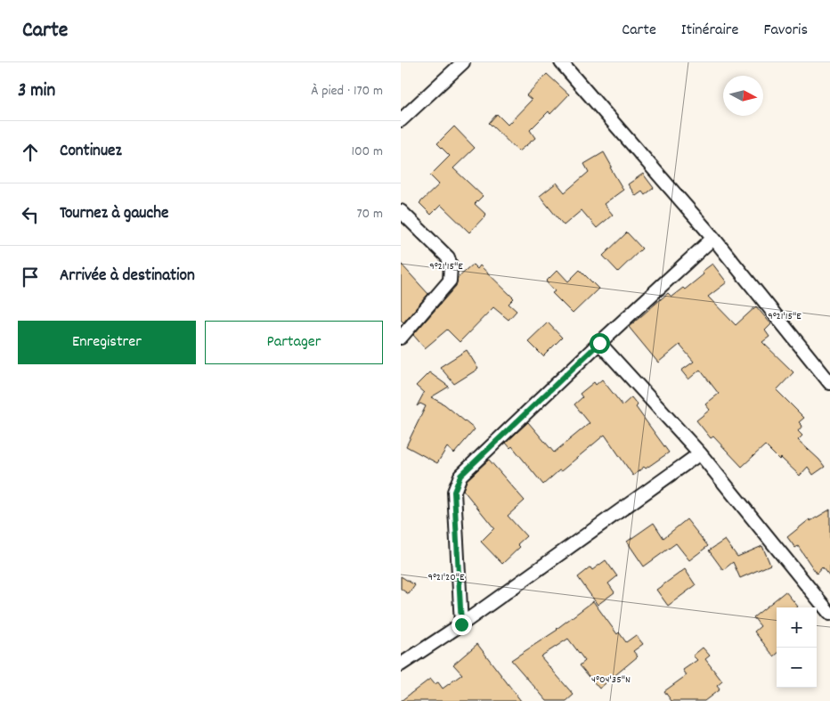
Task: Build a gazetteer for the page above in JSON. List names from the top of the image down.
{
  "north": "right",
  "page": {
    "header": "Carte",
    "nav": ["Carte", "Itinéraire", "Favoris"],
    "heading": ["3 min", "À pied · 170 m"],
    "list": [
      ["Continuez", "100 m"],
      ["Tournez à gauche", "70 m"],
      "Arrivée à destination"
    ],
    "buttons": ["Enregistrer", "Partager"],
    "map_buttons": ["+", "−"]
  },
  "coordinates": ["9°21'15\"E", "9°21'20\"E", "4°04'35\"N"]
}
